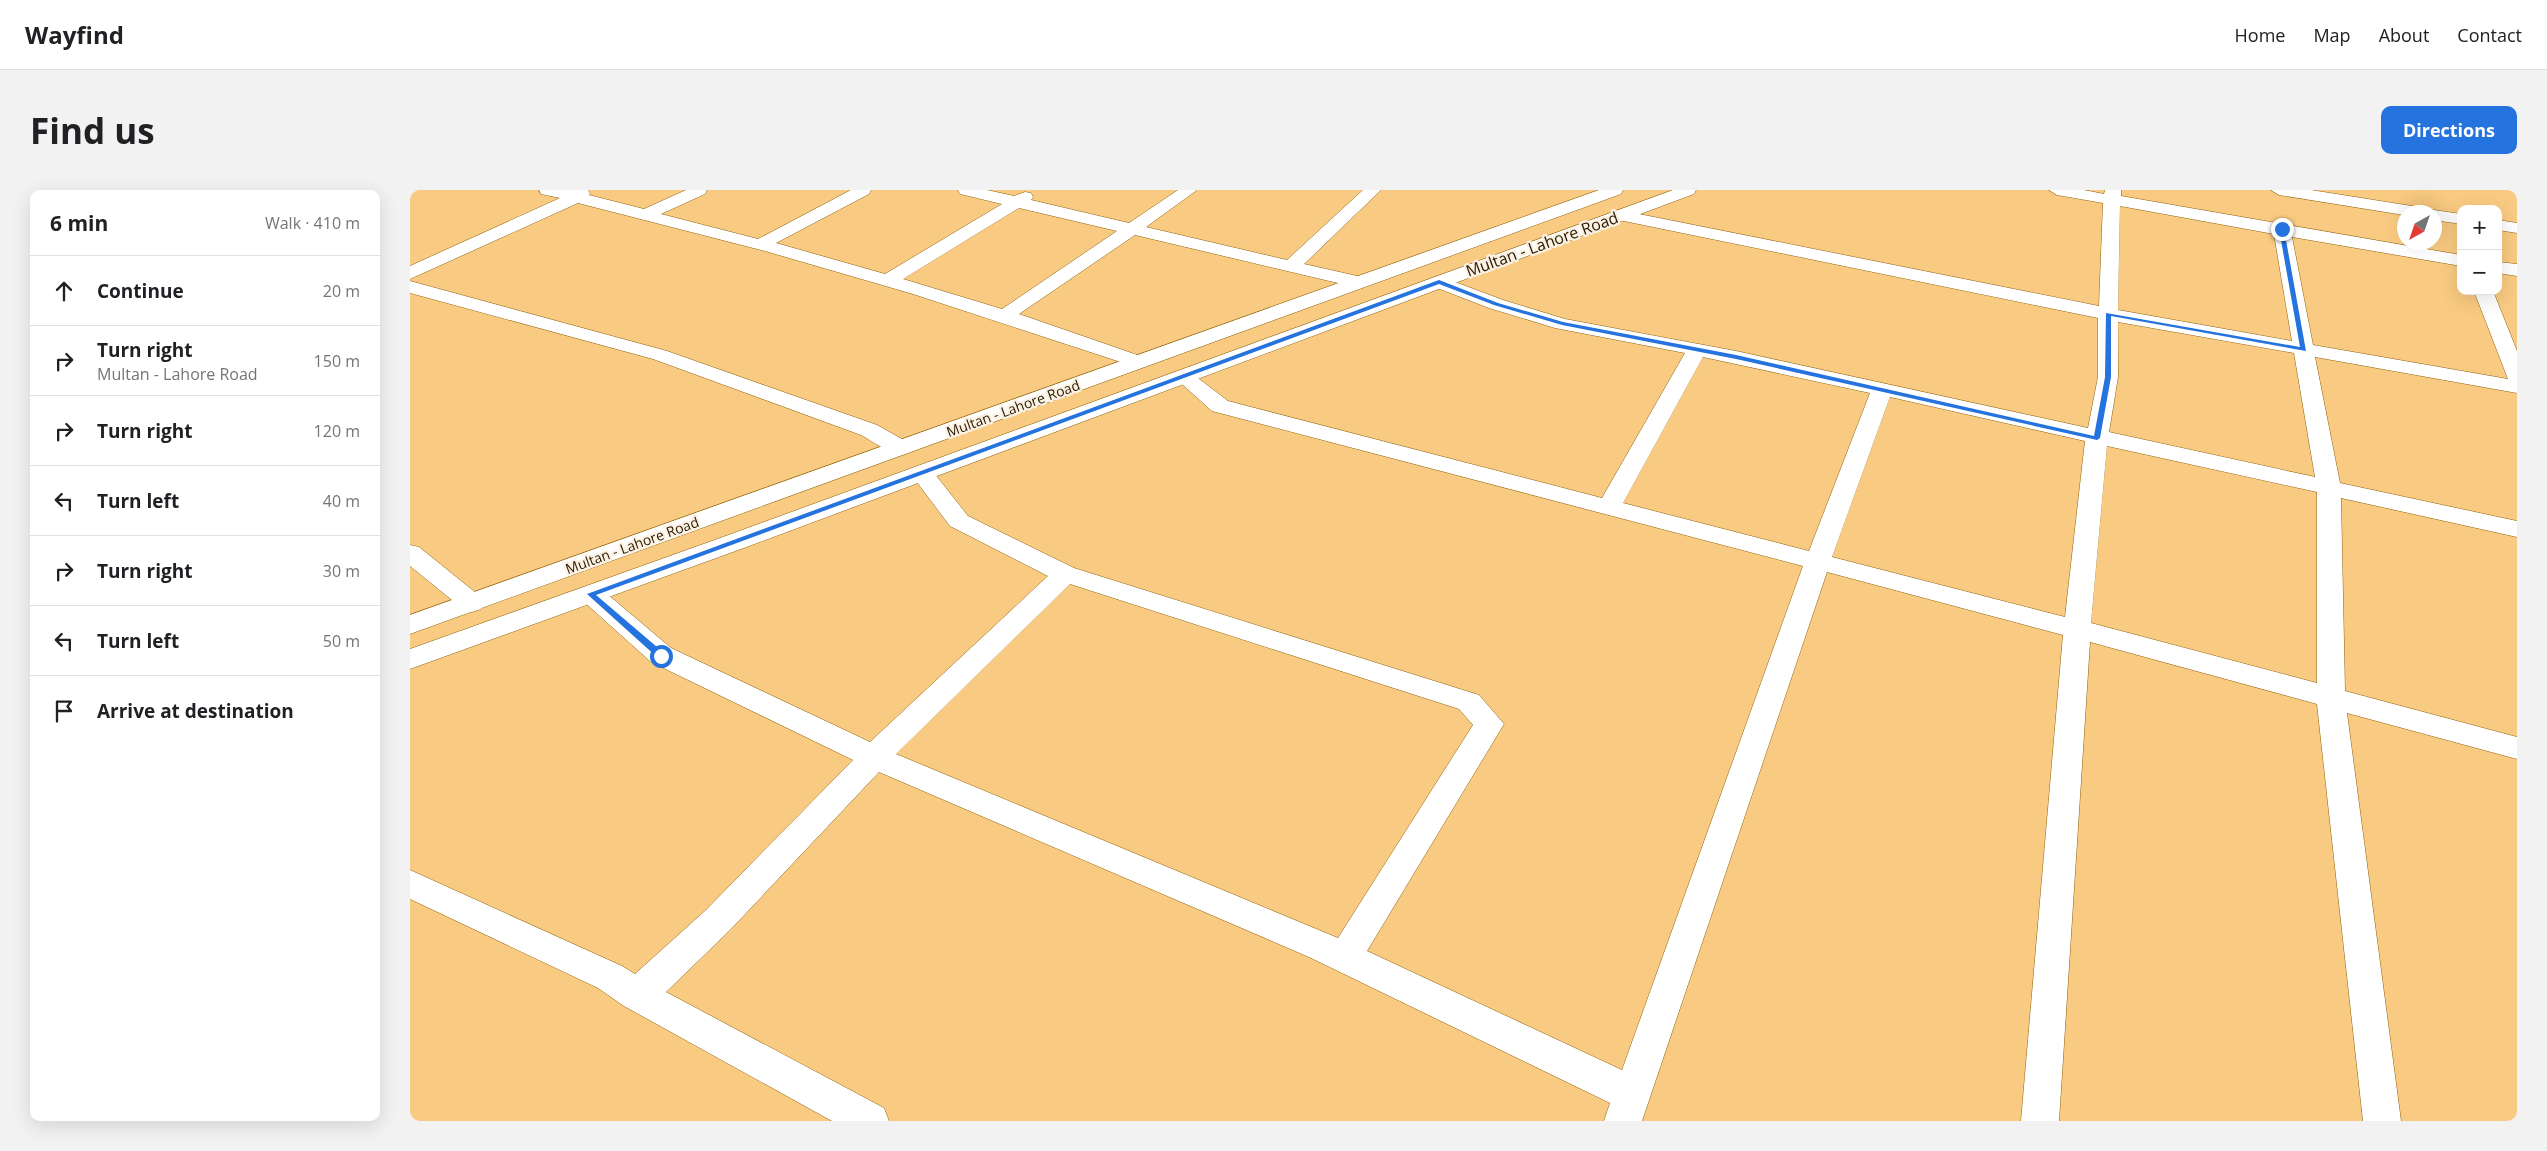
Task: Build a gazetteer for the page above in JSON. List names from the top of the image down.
{
  "streets": {
    "street": ["Multan - Lahore Road"]
  },
  "north": "bottom left",
  "page": {
    "header": "Wayfind",
    "nav": [
      "Home",
      "Map",
      "About",
      "Contact"
    ],
    "buttons": "Directions",
    "title": "Find us",
    "heading": ["6 min", "Walk · 410 m"],
    "map_buttons": ["+", "−"],
    "list": [
      ["Continue", "20 m"],
      ["Turn right", "Multan - Lahore Road", "150 m"],
      ["Turn right", "120 m"],
      ["Turn left", "40 m"],
      ["Turn right", "30 m"],
      ["Turn left", "50 m"],
      "Arrive at destination"
    ]
  }
}
